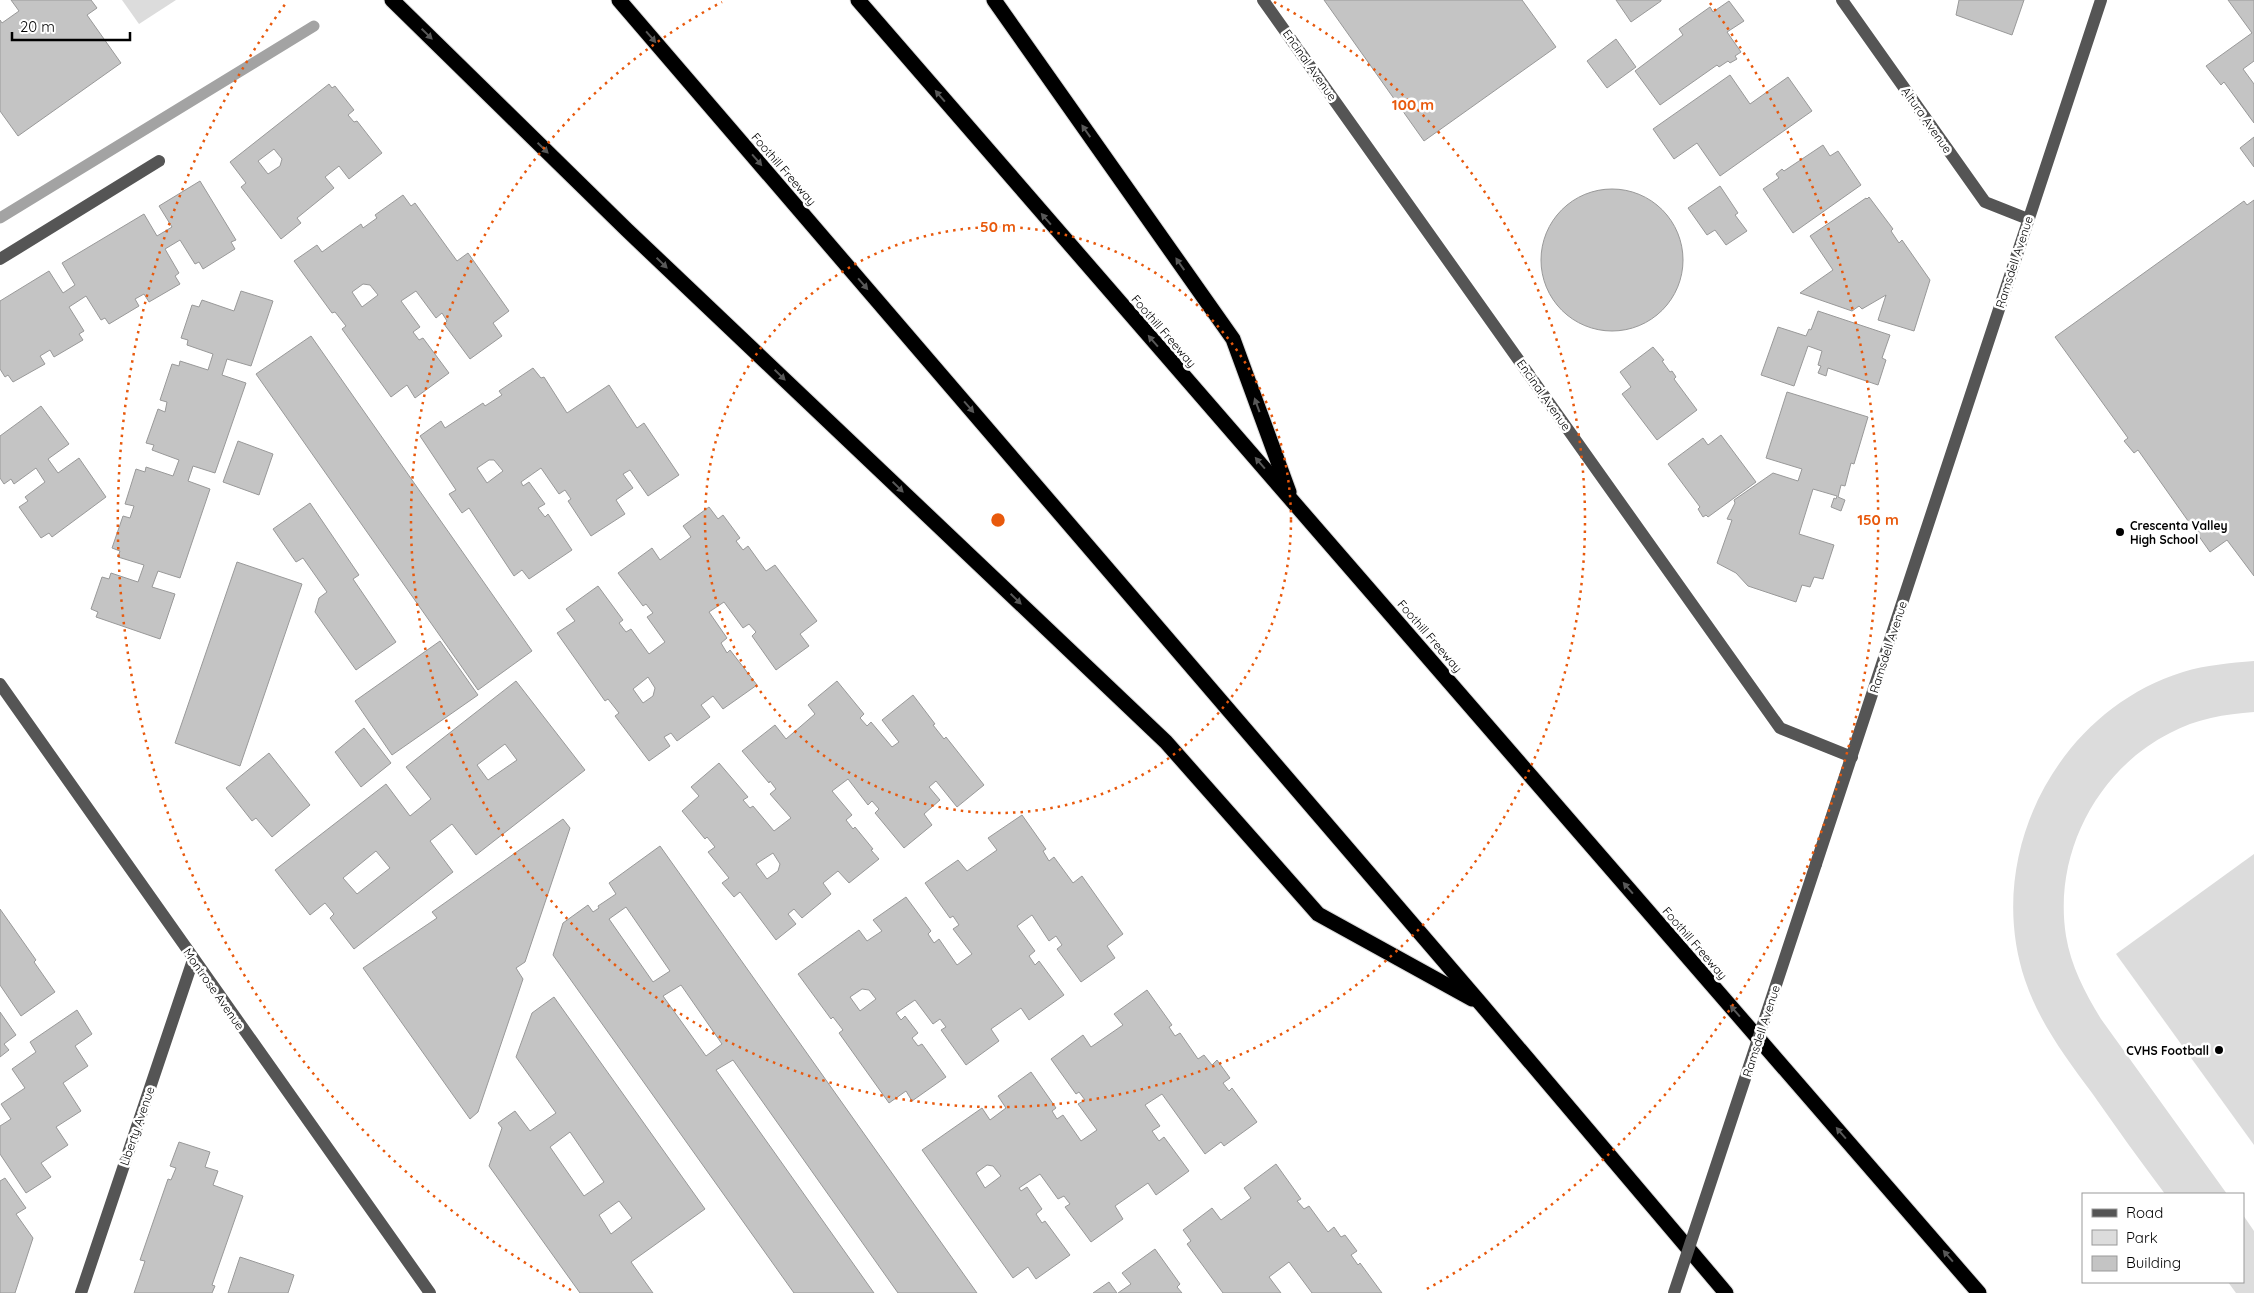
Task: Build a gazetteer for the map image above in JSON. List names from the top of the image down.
{
  "streets": {
    "highway": ["Foothill Freeway"],
    "street": [
      "Encinal Avenue",
      "Altura Avenue",
      "Ramsdell Avenue",
      "Montrose Avenue",
      "Liberty Avenue"
    ]
  },
  "crossings": [
    ["Encinal Avenue", "Ramsdell Avenue"],
    ["Altura Avenue", "Ramsdell Avenue"],
    ["Montrose Avenue", "Liberty Avenue"]
  ],
  "places": ["Crescenta Valley High School", "CVHS Football"],
  "legend": ["Road", "Park", "Building"],
  "scale_bar": "20 m",
  "rings": ["100 m", "50 m", "150 m"]
}
